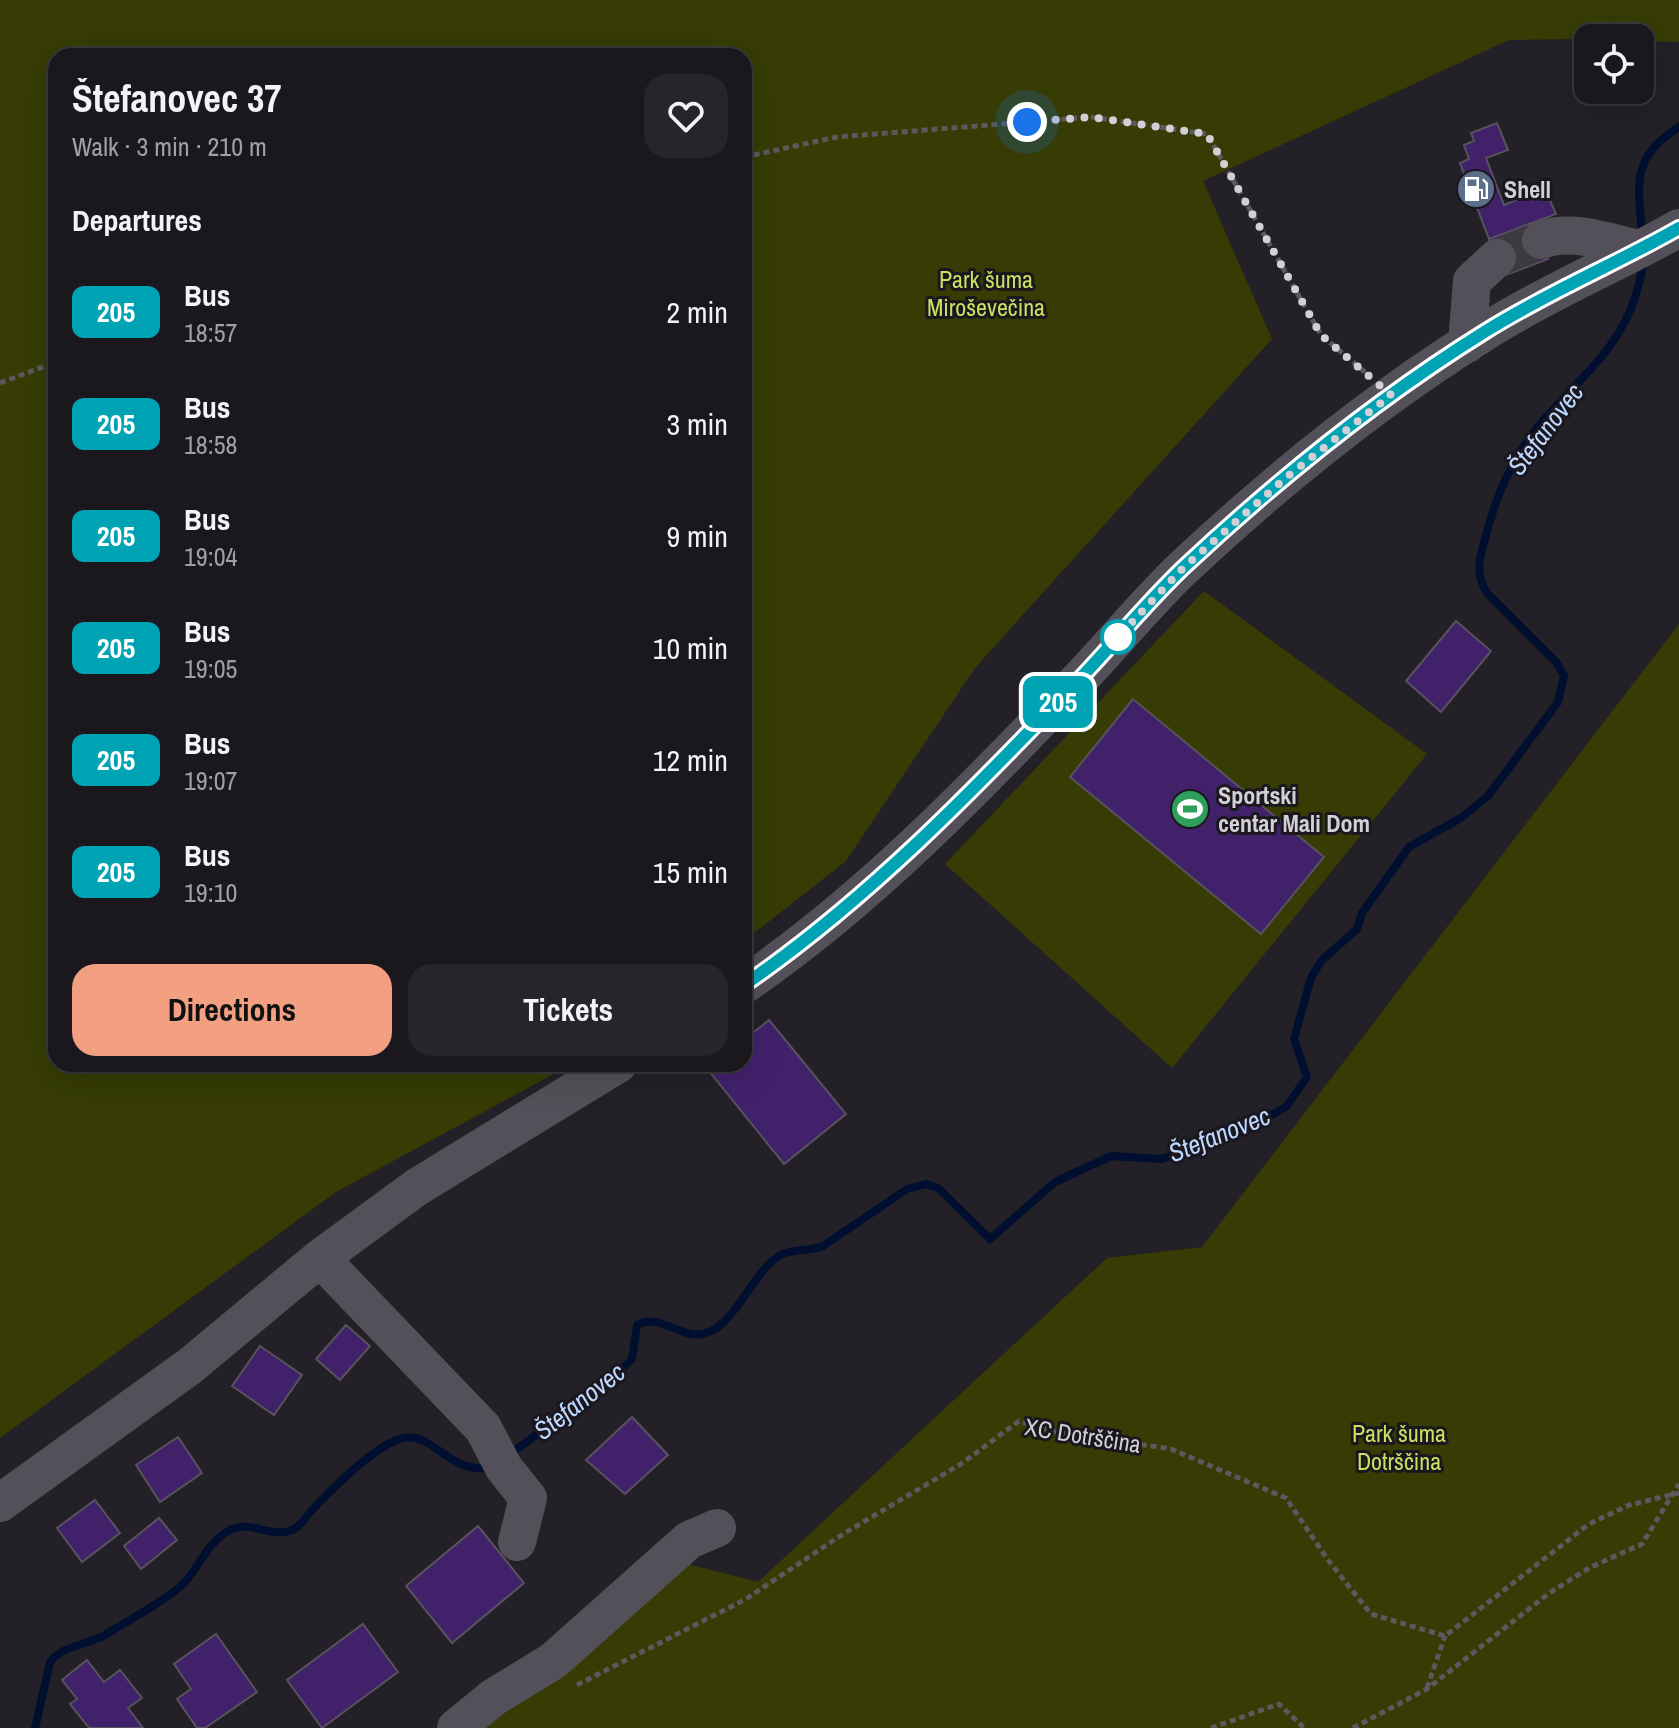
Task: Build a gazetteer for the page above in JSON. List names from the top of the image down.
{
  "streets": {
    "path": ["XC Dotrščina"]
  },
  "water": ["Štefanovec"],
  "parks": ["Park šuma Miroševečina", "Park šuma Dotrščina"],
  "places": {
    "fuel station": ["Shell"],
    "sports": ["Sportski centar Mali Dom"]
  },
  "lines": ["bus line 205"],
  "page": {
    "on_map": "205",
    "heading": [
      ["Štefanovec 37", "Walk · 3 min · 210 m"],
      "Departures"
    ],
    "list": [
      {
        "mark": "205",
        "name": "Bus",
        "note": "18:57",
        "value": "2 min"
      },
      {
        "mark": "205",
        "name": "Bus",
        "note": "18:58",
        "value": "3 min"
      },
      {
        "mark": "205",
        "name": "Bus",
        "note": "19:04",
        "value": "9 min"
      },
      {
        "mark": "205",
        "name": "Bus",
        "note": "19:05",
        "value": "10 min"
      },
      {
        "mark": "205",
        "name": "Bus",
        "note": "19:07",
        "value": "12 min"
      },
      {
        "mark": "205",
        "name": "Bus",
        "note": "19:10",
        "value": "15 min"
      }
    ],
    "buttons": ["Directions", "Tickets"]
  }
}
